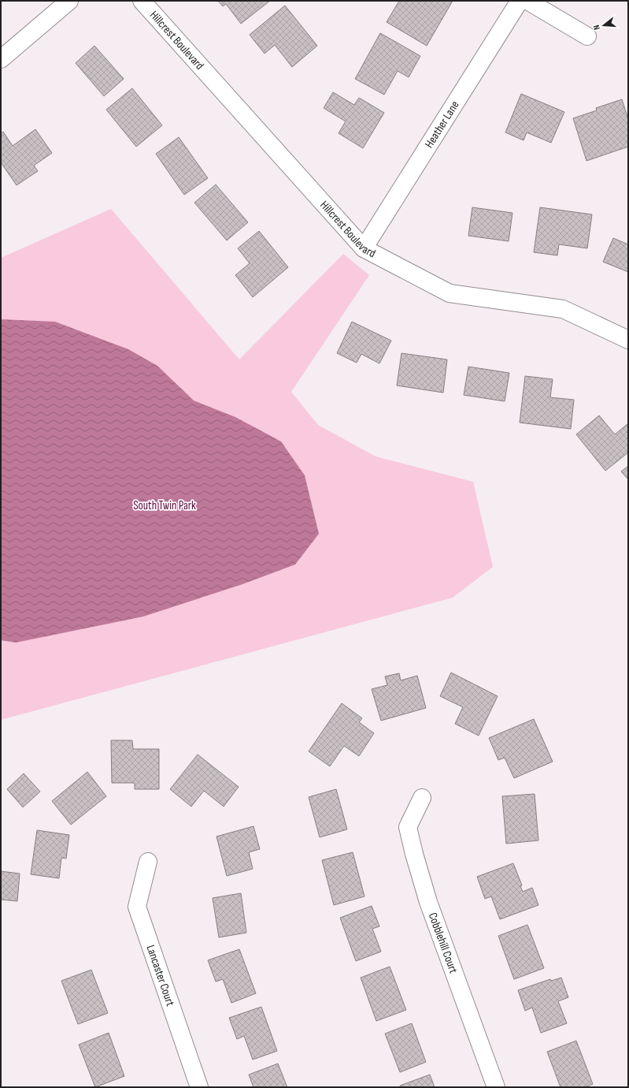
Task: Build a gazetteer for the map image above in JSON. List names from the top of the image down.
{
  "streets": {
    "street": [
      "Hillcrest Boulevard",
      "Heather Lane",
      "Cobblehill Court",
      "Lancaster Court"
    ]
  },
  "crossings": [
    ["Hillcrest Boulevard", "Heather Lane"]
  ],
  "parks": ["South Twin Park"],
  "north": "left"
}
